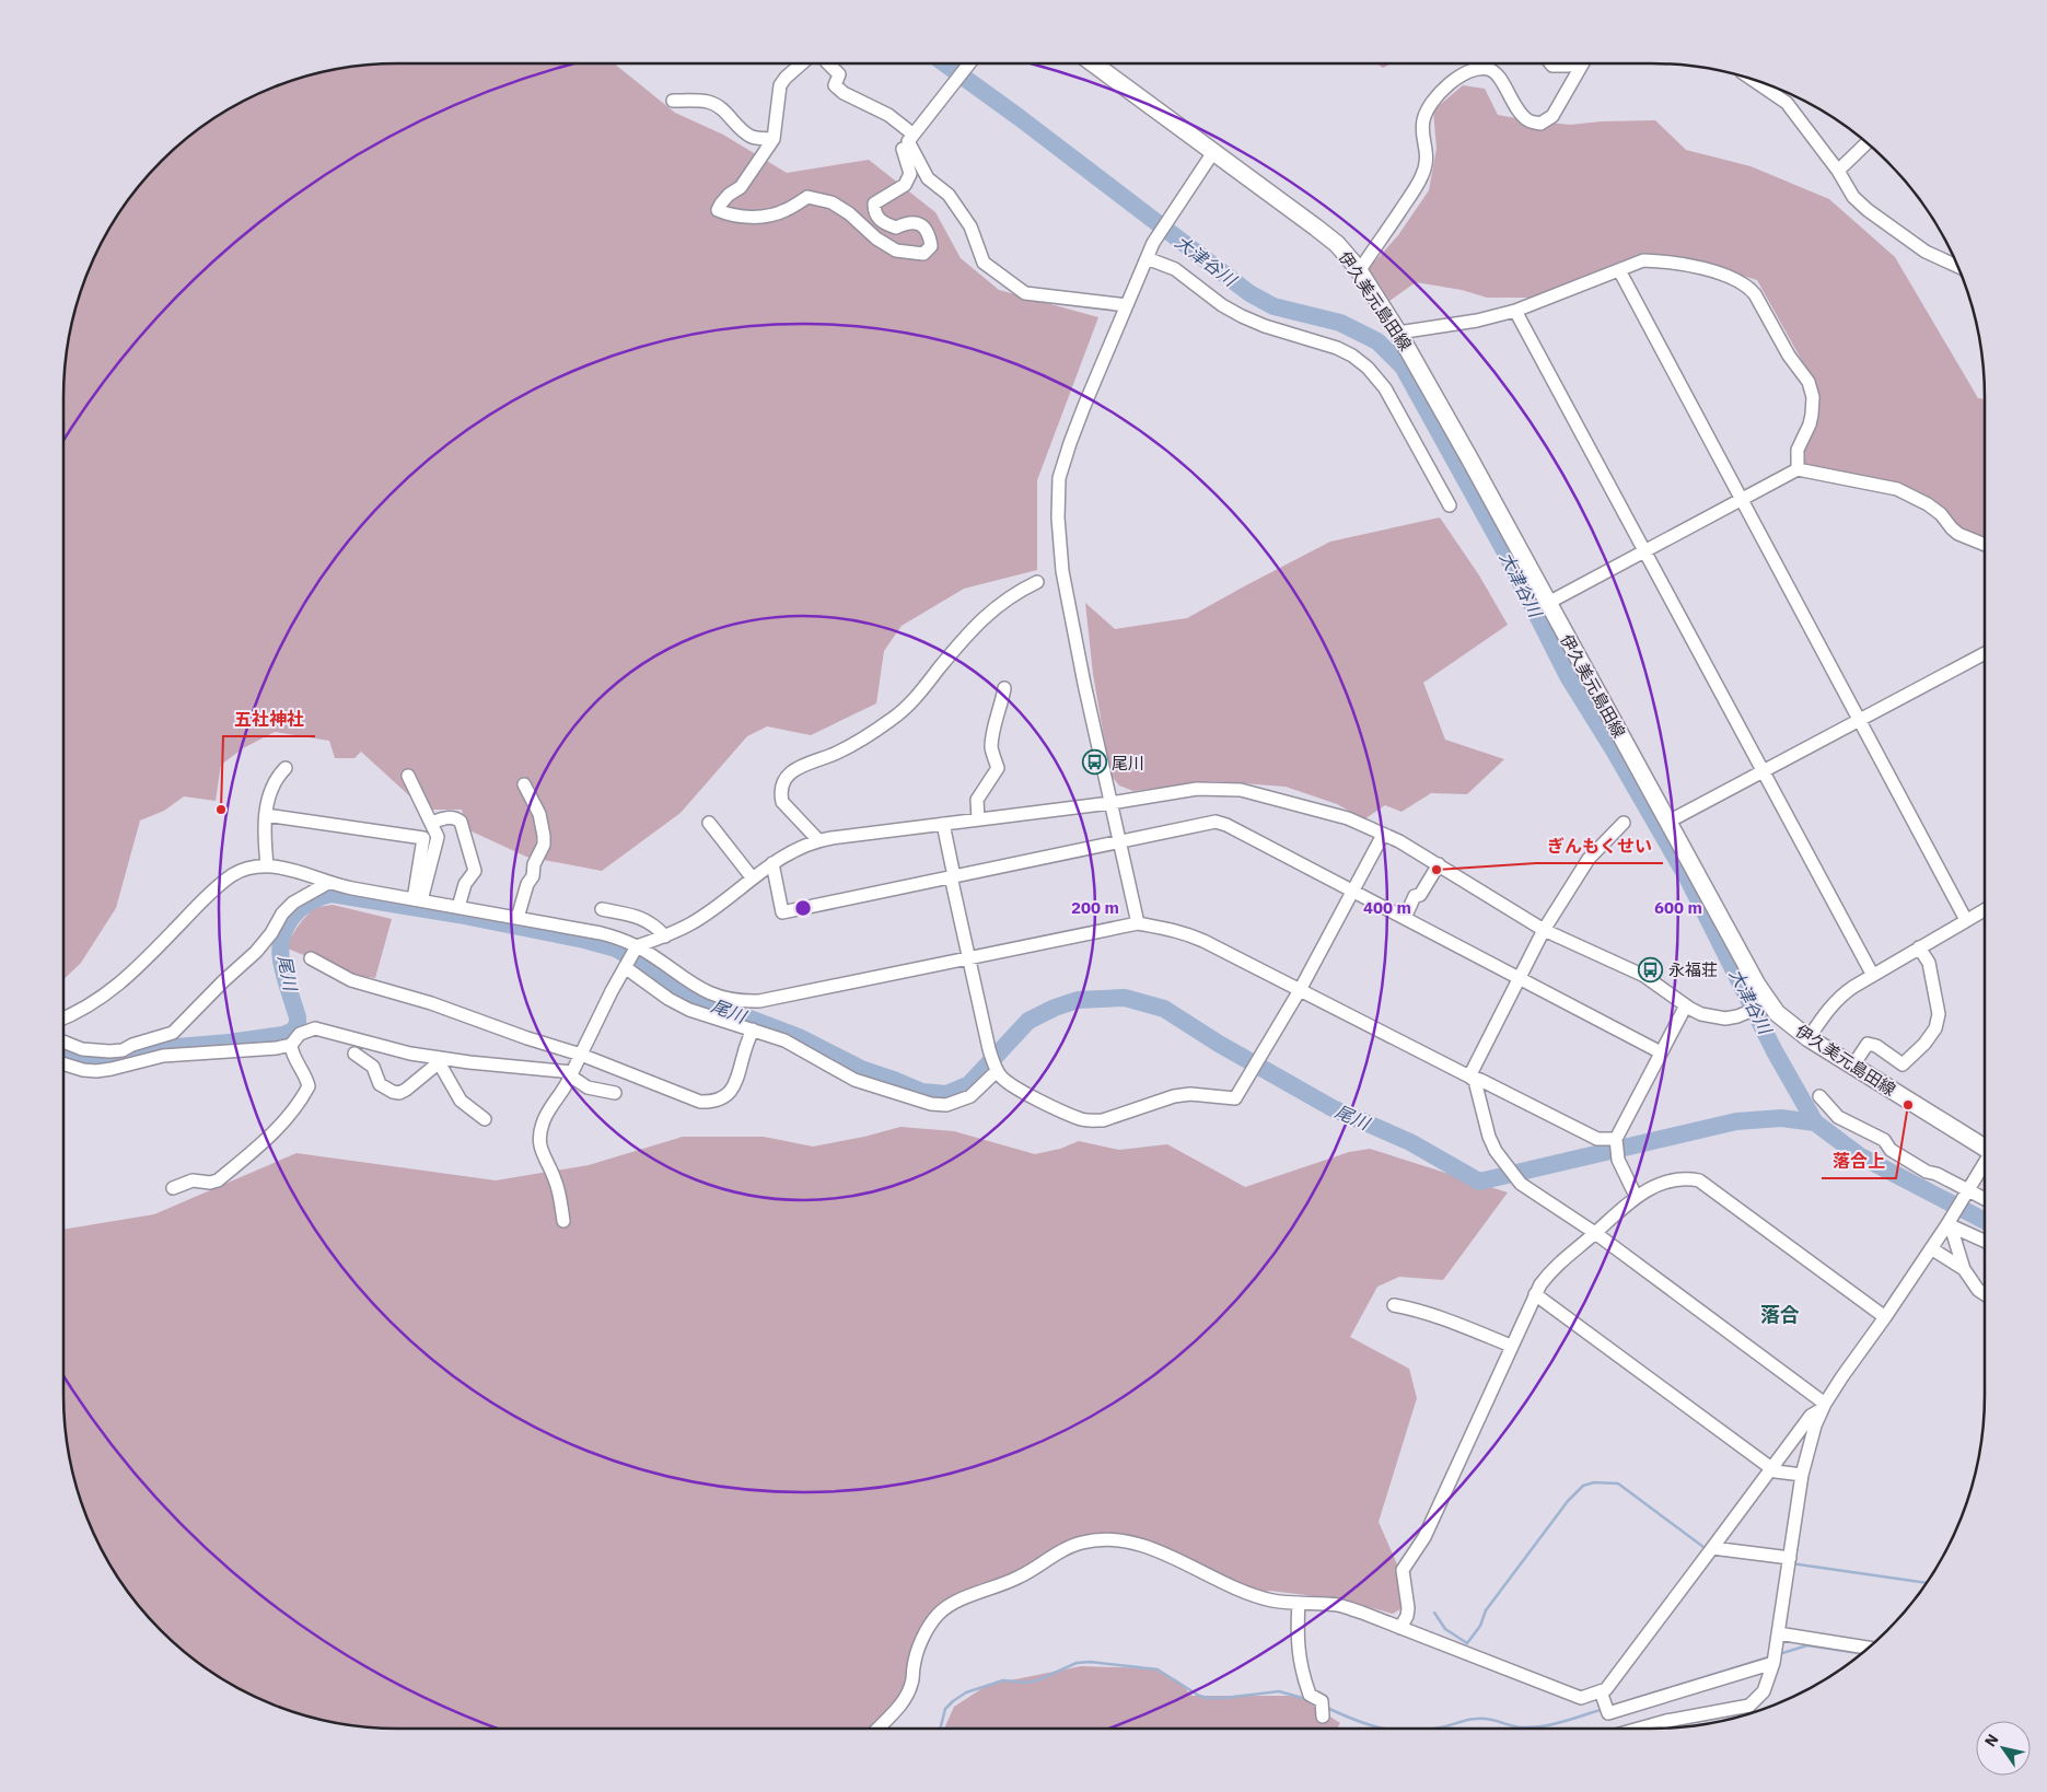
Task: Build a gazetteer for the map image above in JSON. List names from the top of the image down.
{
  "streets": {
    "main road": ["伊久美元島田線"]
  },
  "districts": ["落合"],
  "water": ["大津谷川", "尾川"],
  "places": {
    "bus stop": ["尾川", "永福荘"],
    "other": ["五社神社", "ぎんもくせい", "落合上"]
  },
  "north": "top left",
  "rings": ["200 m", "400 m", "600 m"]
}
